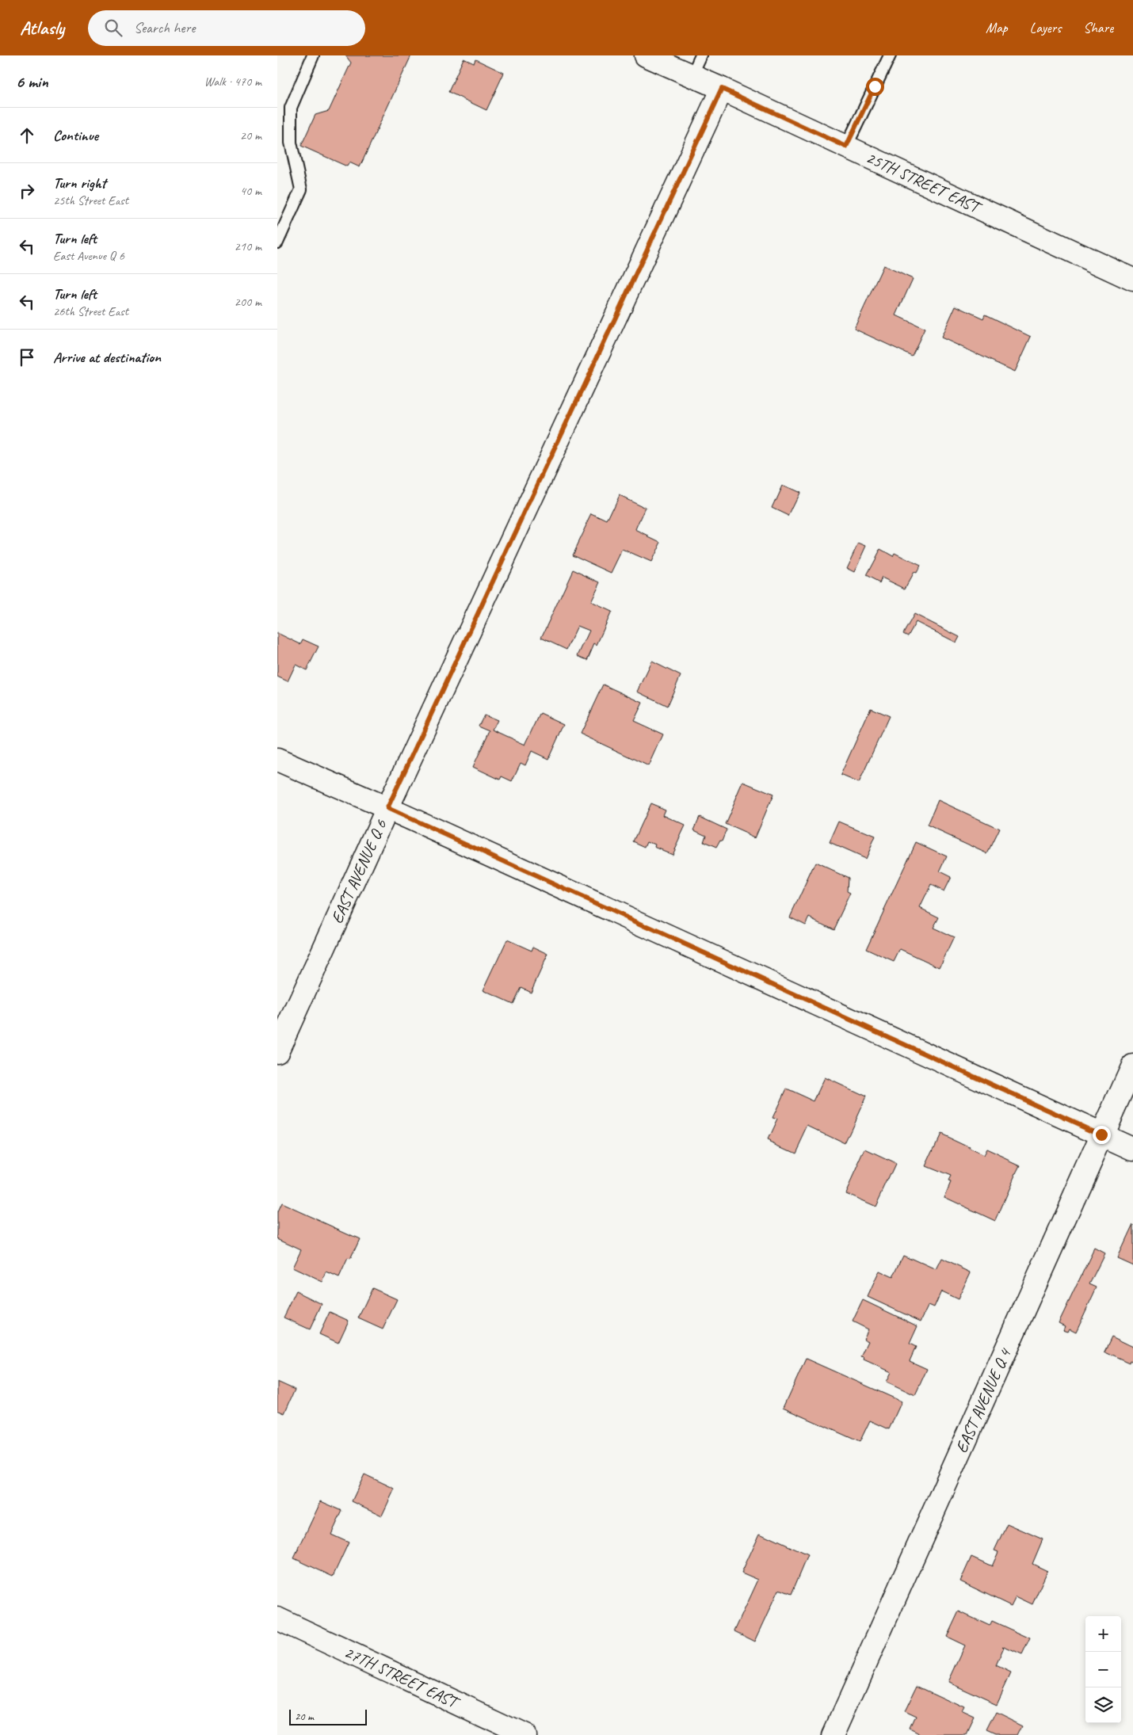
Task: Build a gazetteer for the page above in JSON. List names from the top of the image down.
{
  "streets": {
    "street": [
      "25TH STREET EAST",
      "EAST AVENUE Q 6",
      "EAST AVENUE Q 4",
      "27TH STREET EAST"
    ]
  },
  "crossings": [
    ["25TH STREET EAST", "EAST AVENUE Q 6"]
  ],
  "scale_bar": "20 m",
  "page": {
    "header": "Atlasly",
    "search": "Search here",
    "nav": ["Map", "Layers", "Share"],
    "heading": ["6 min", "Walk · 470 m"],
    "list": [
      ["Continue", "20 m"],
      ["Turn right", "25th Street East", "40 m"],
      ["Turn left", "East Avenue Q 6", "210 m"],
      ["Turn left", "26th Street East", "200 m"],
      "Arrive at destination"
    ],
    "map_buttons": ["+", "−"],
    "scale": "20 m"
  }
}
